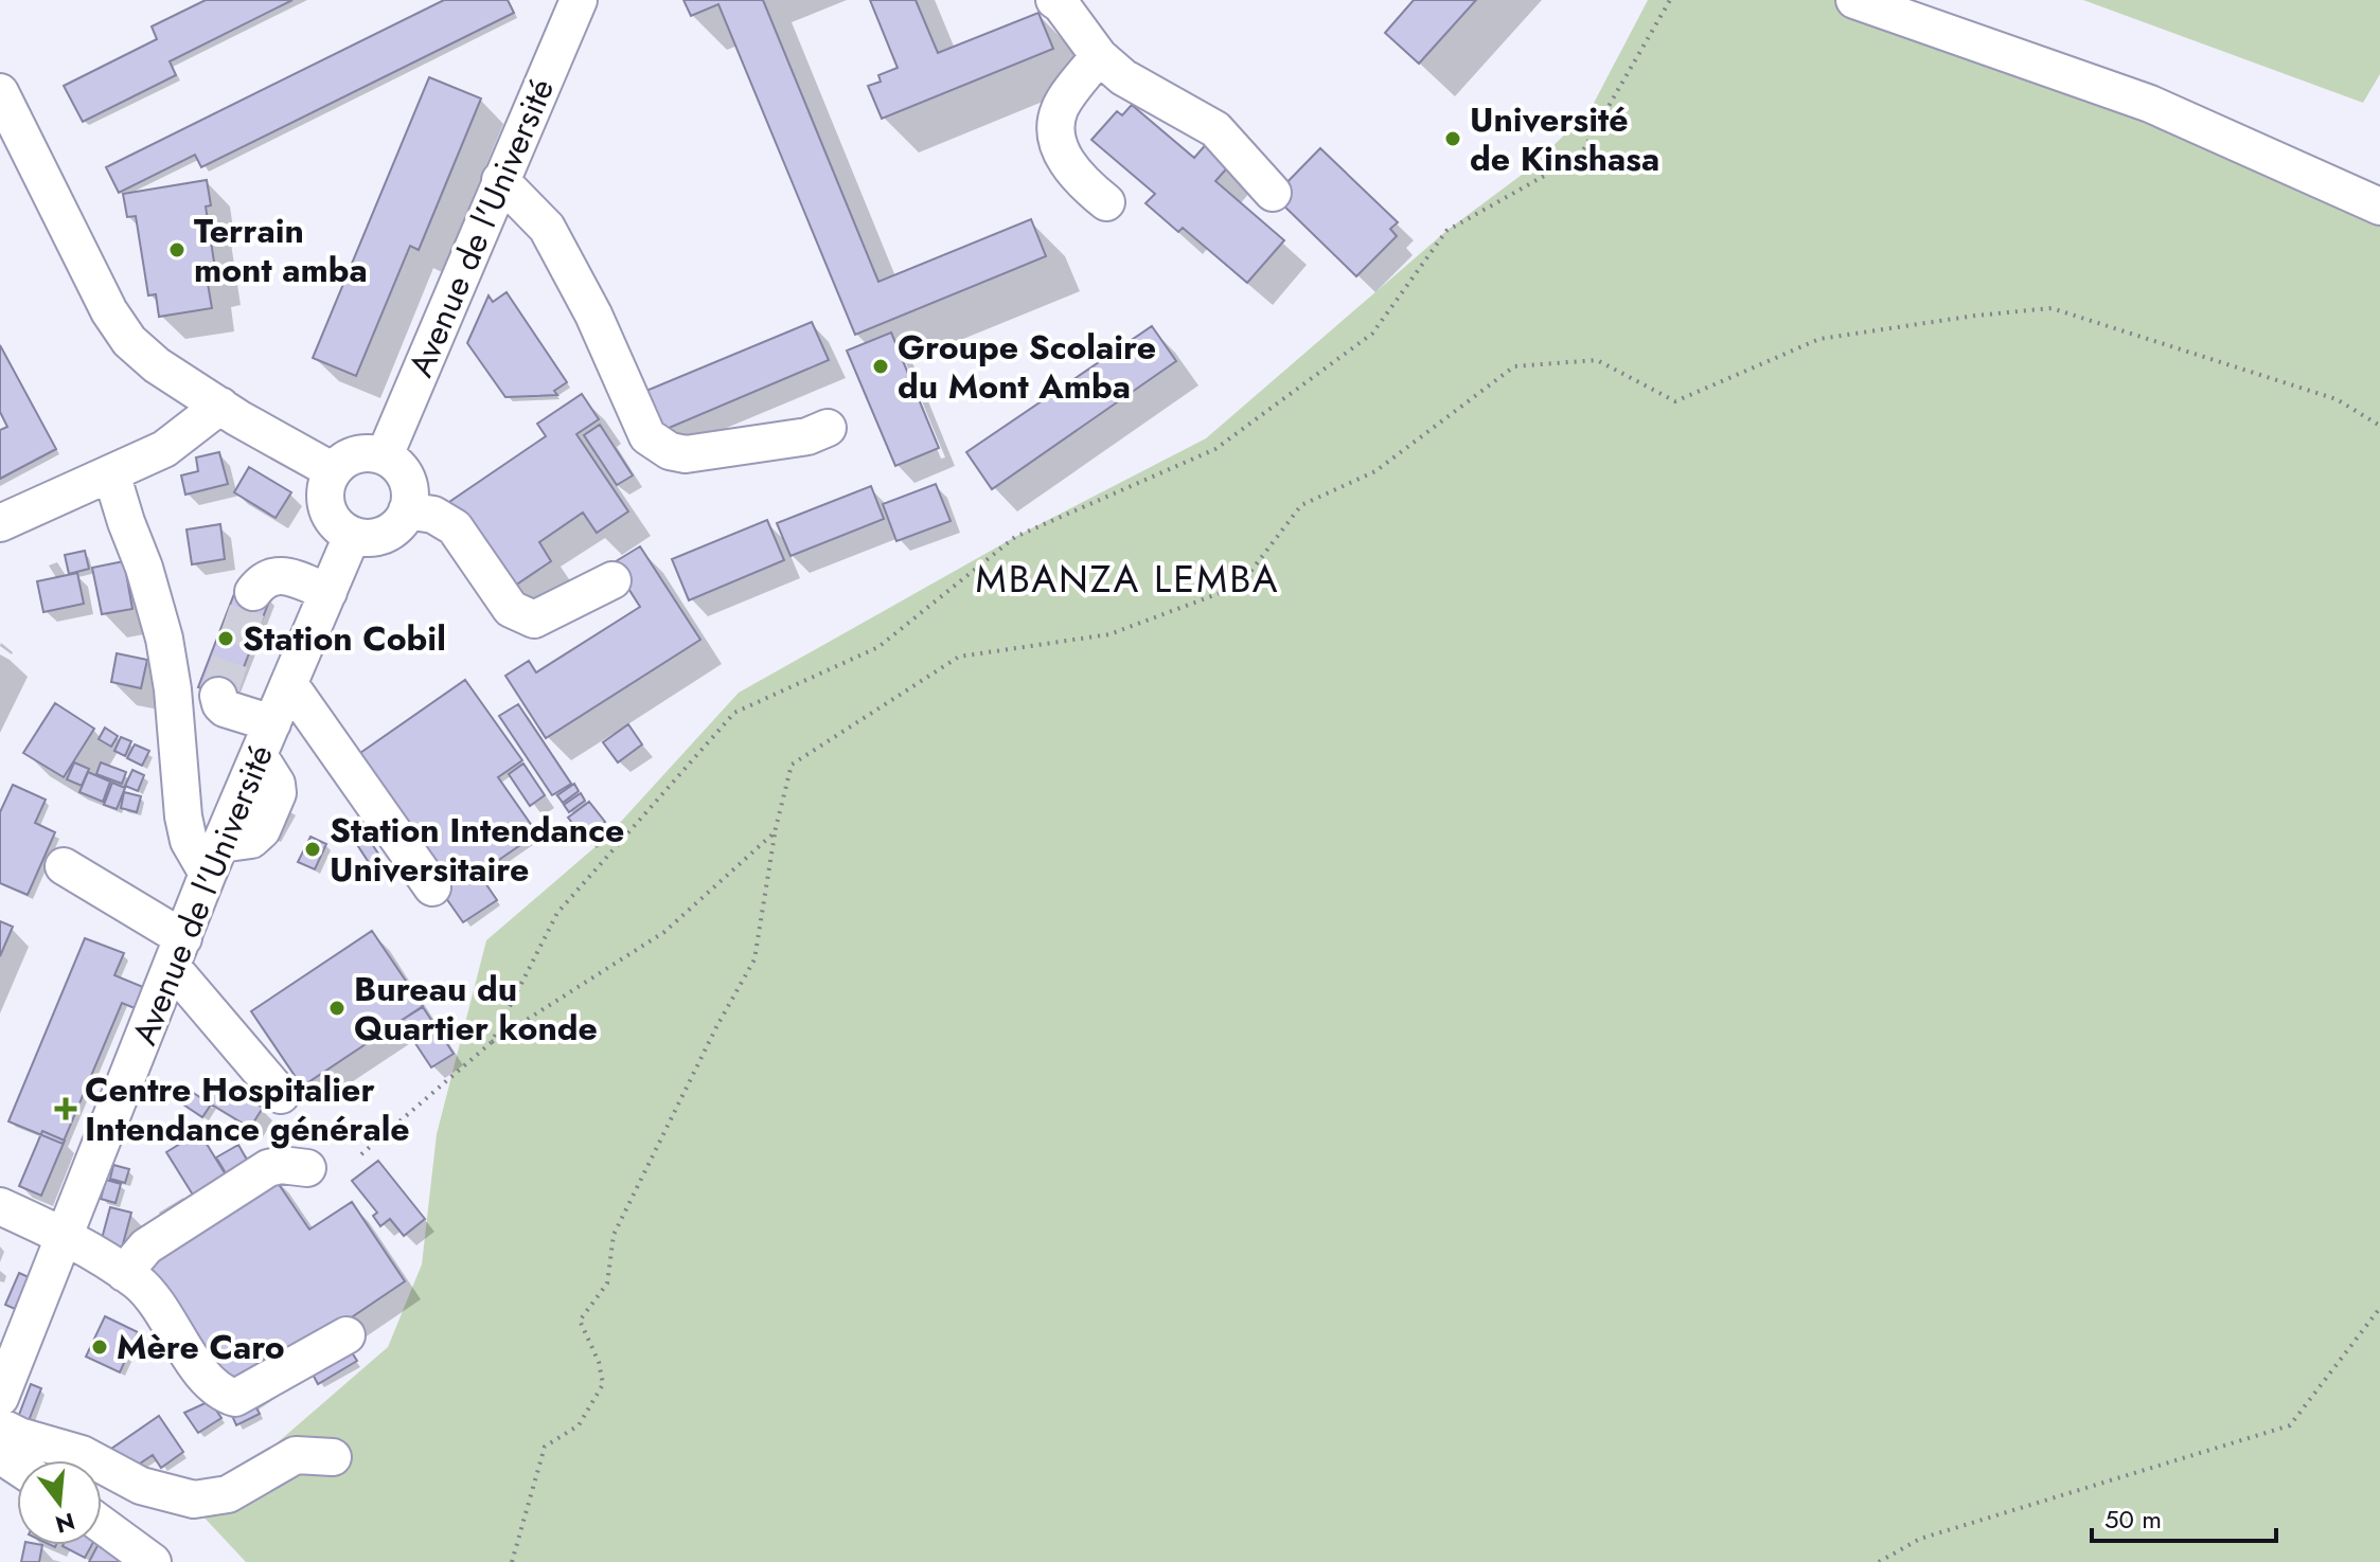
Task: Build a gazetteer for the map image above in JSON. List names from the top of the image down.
{
  "streets": {
    "street": ["Avenue de l'Université"]
  },
  "districts": ["MBANZA LEMBA"],
  "places": {
    "other": [
      "Université de Kinshasa",
      "Terrain mont amba",
      "Groupe Scolaire du Mont Amba",
      "Station Cobil",
      "Station Intendance Universitaire",
      "Bureau du Quartier konde",
      "Mère Caro"
    ],
    "health": ["Centre Hospitalier Intendance générale"]
  },
  "scale_bar": "50 m",
  "north": "bottom"
}
